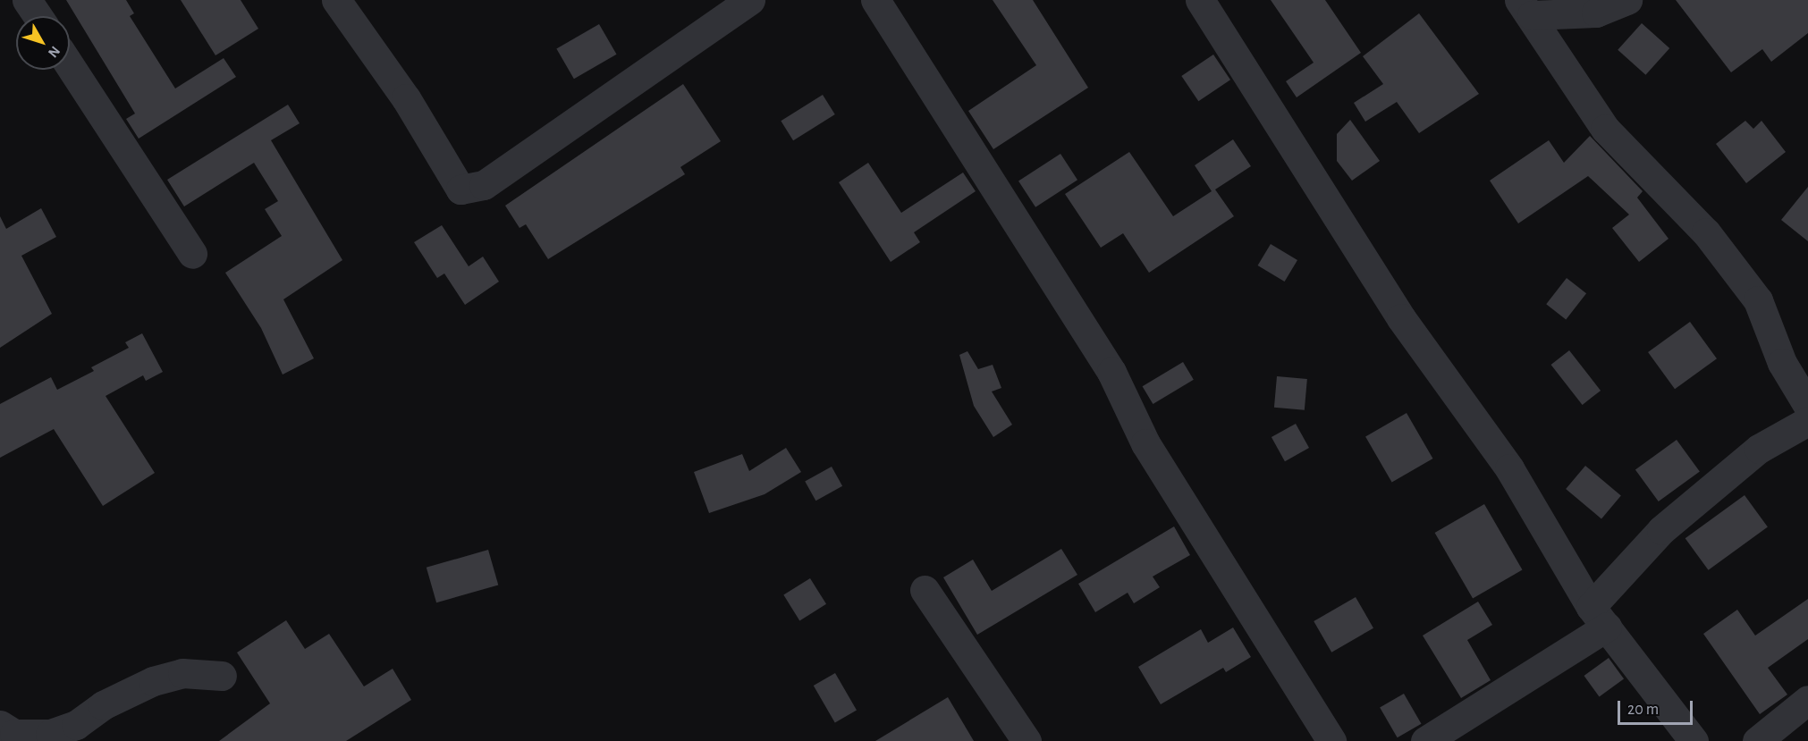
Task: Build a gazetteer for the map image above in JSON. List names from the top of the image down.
{
  "scale_bar": "20 m",
  "north": "bottom right"
}
